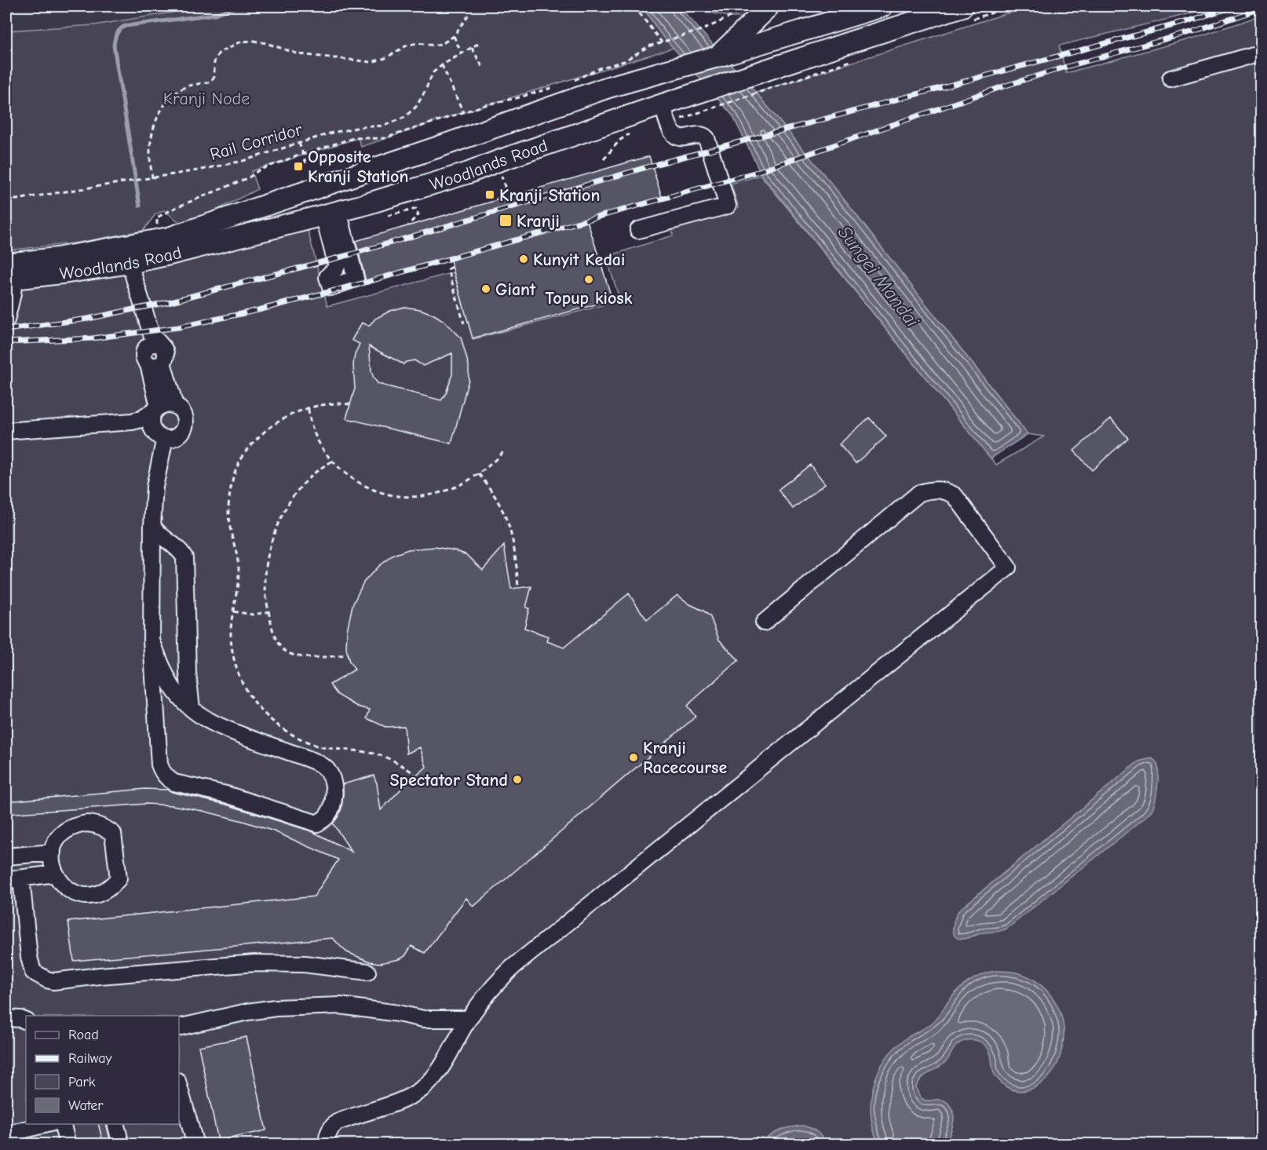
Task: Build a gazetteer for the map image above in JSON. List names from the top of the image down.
{
  "streets": {
    "main road": ["Woodlands Road"],
    "path": ["Rail Corridor"]
  },
  "water": ["Sungei Mandai"],
  "parks": ["Kranji Node"],
  "places": {
    "transit": ["Opposite Kranji Station", "Kranji Station", "Kranji"],
    "other": [
      "Kunyit Kedai",
      "Topup kiosk",
      "Giant",
      "Kranji Racecourse",
      "Spectator Stand"
    ]
  },
  "legend": [
    "Road",
    "Railway",
    "Park",
    "Water"
  ]
}
